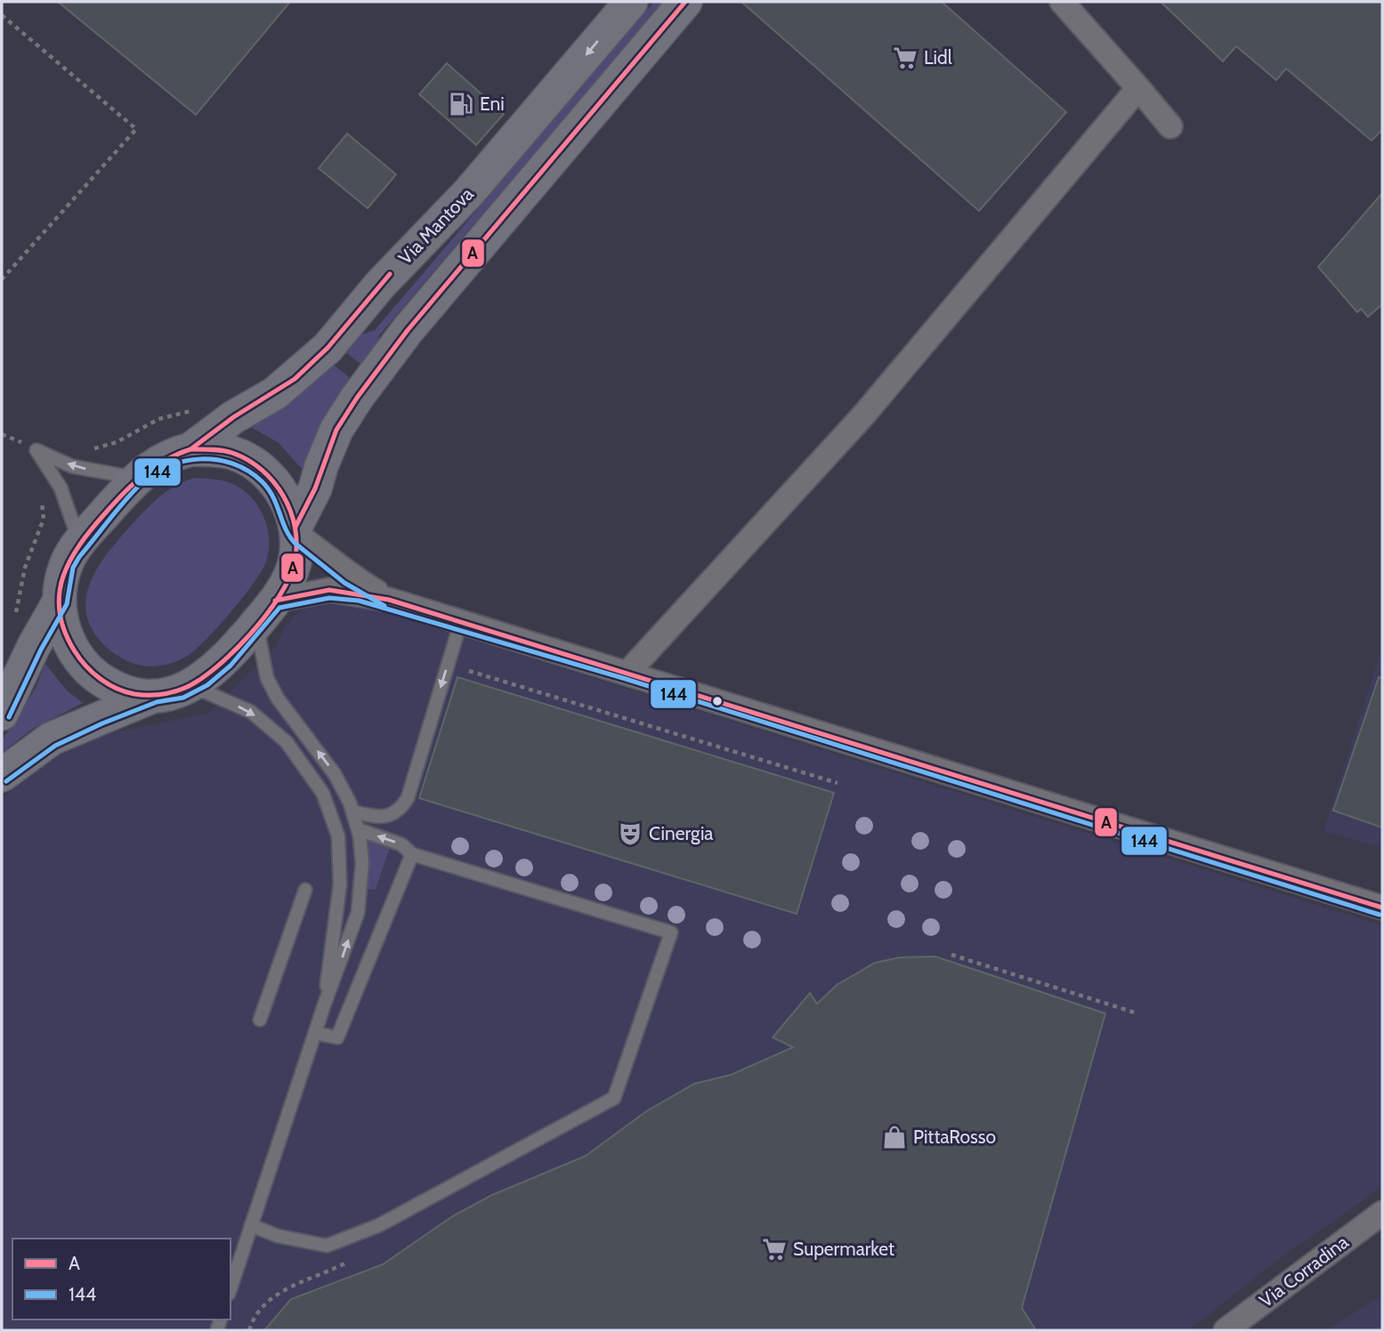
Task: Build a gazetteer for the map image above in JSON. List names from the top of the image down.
{
  "streets": {
    "main road": ["Via Mantova"],
    "street": ["Via Corradina"]
  },
  "places": {
    "supermarket": ["Lidl", "Supermarket"],
    "fuel station": ["Eni"],
    "theatre": ["Cinergia"],
    "shop": ["PittaRosso"]
  },
  "lines": ["transit line A", "transit line 144"],
  "legend": ["A", "144"]
}
